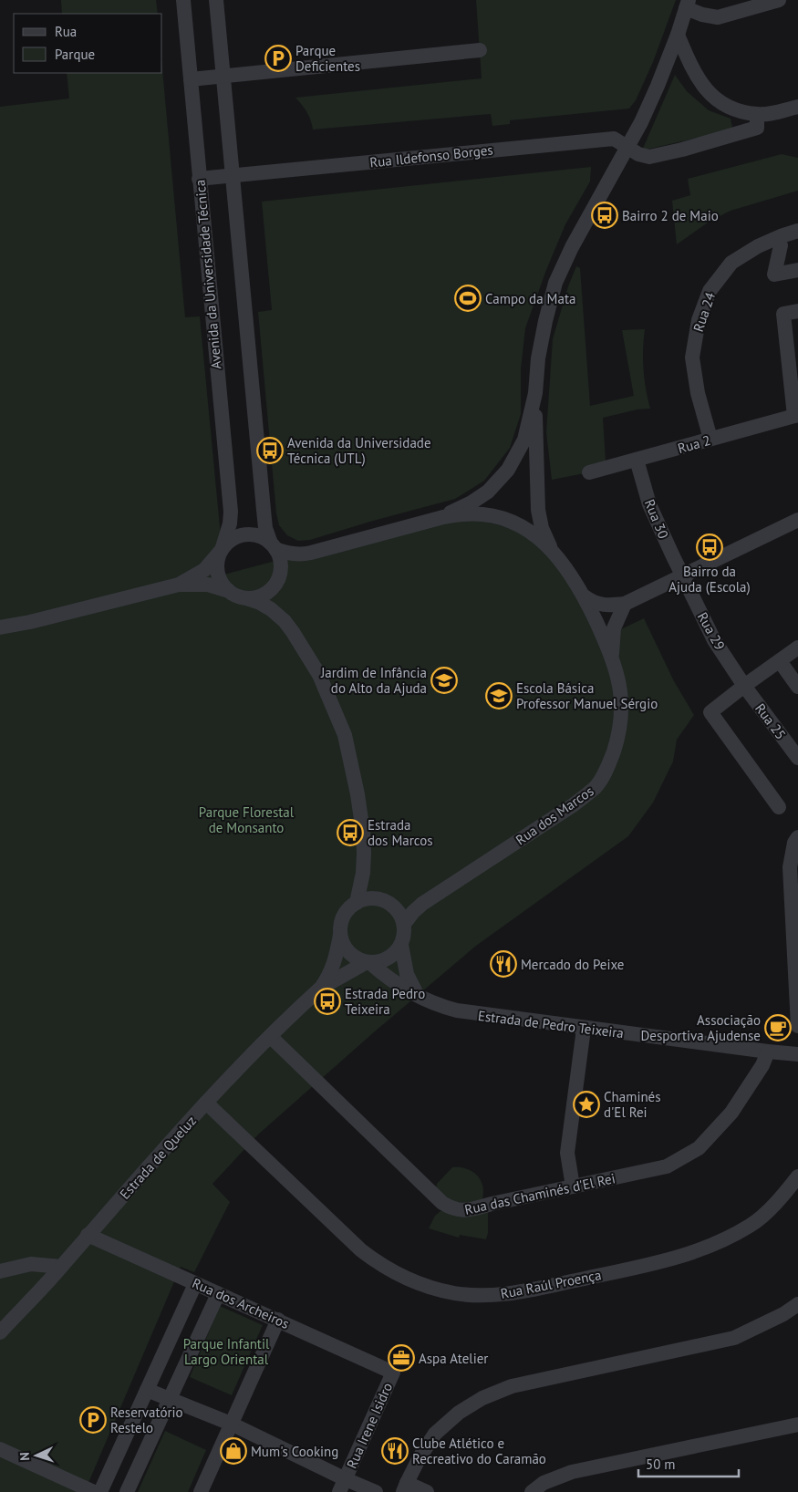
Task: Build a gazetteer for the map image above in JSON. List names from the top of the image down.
{
  "streets": {
    "street": [
      "Rua Ildefonso Borges",
      "Avenida da Universidade Técnica",
      "Rua 24",
      "Rua 2",
      "Rua 30",
      "Rua 29",
      "Rua 25",
      "Rua dos Marcos",
      "Estrada de Pedro Teixeira",
      "Estrada de Queluz",
      "Rua das Chaminés d'El Rei",
      "Rua Raúl Proença",
      "Rua dos Archeiros",
      "Rua Irene Isidro"
    ]
  },
  "crossings": [
    ["Rua Ildefonso Borges", "Avenida da Universidade Técnica"],
    ["Avenida da Universidade Técnica", "Rua dos Marcos"],
    ["Rua 24", "Rua 2"],
    ["Rua 2", "Rua 30"],
    ["Rua 30", "Rua 29"],
    ["Rua 29", "Rua 25"],
    ["Rua dos Marcos", "Estrada de Pedro Teixeira"],
    ["Rua dos Marcos", "Estrada de Queluz"],
    ["Estrada de Pedro Teixeira", "Estrada de Queluz"],
    ["Estrada de Pedro Teixeira", "Rua das Chaminés d'El Rei"],
    ["Estrada de Queluz", "Rua das Chaminés d'El Rei"],
    ["Estrada de Queluz", "Rua Raúl Proença"],
    ["Estrada de Queluz", "Rua dos Archeiros"],
    ["Rua dos Archeiros", "Rua Irene Isidro"]
  ],
  "parks": ["Parque Florestal de Monsanto", "Parque Infantil Largo Oriental"],
  "places": {
    "parking": ["Parque Deficientes", "Reservatório Restelo"],
    "bus stop": [
      "Bairro 2 de Maio",
      "Avenida da Universidade Técnica (UTL)",
      "Bairro da Ajuda (Escola)",
      "Estrada dos Marcos",
      "Estrada Pedro Teixeira"
    ],
    "sports": ["Campo da Mata"],
    "school or university": ["Jardim de Infância do Alto da Ajuda", "Escola Básica Professor Manuel Sérgio"],
    "restaurant": ["Mercado do Peixe", "Clube Atlético e Recreativo do Caramão"],
    "cafe": ["Associação Desportiva Ajudense"],
    "place": ["Chaminés d'El Rei"],
    "office": ["Aspa Atelier"],
    "shop": ["Mum's Cooking"]
  },
  "legend": ["Rua", "Parque"],
  "scale_bar": "50 m",
  "north": "left"
}
